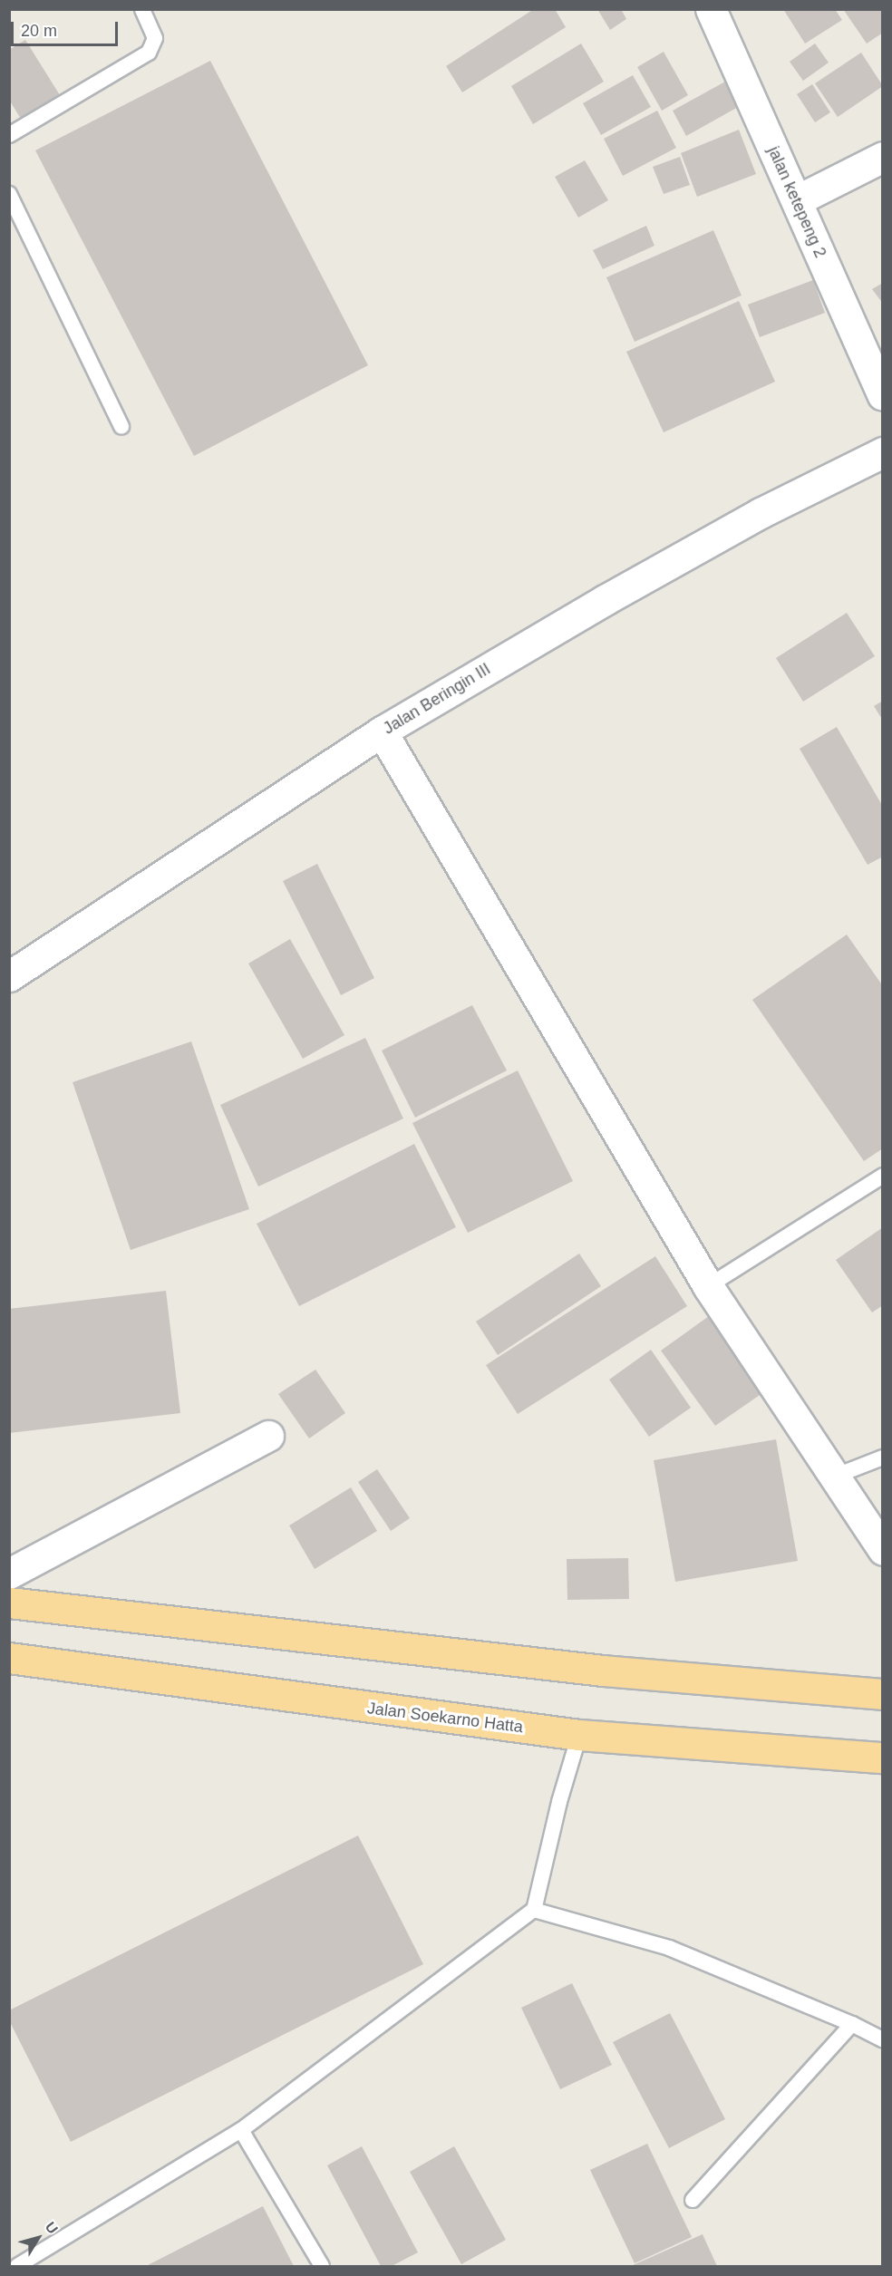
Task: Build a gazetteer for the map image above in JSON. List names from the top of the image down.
{
  "streets": {
    "highway": ["Jalan Soekarno Hatta"],
    "street": ["jalan ketepeng 2", "Jalan Beringin III"]
  },
  "scale_bar": "20 m",
  "north": "top right"
}
